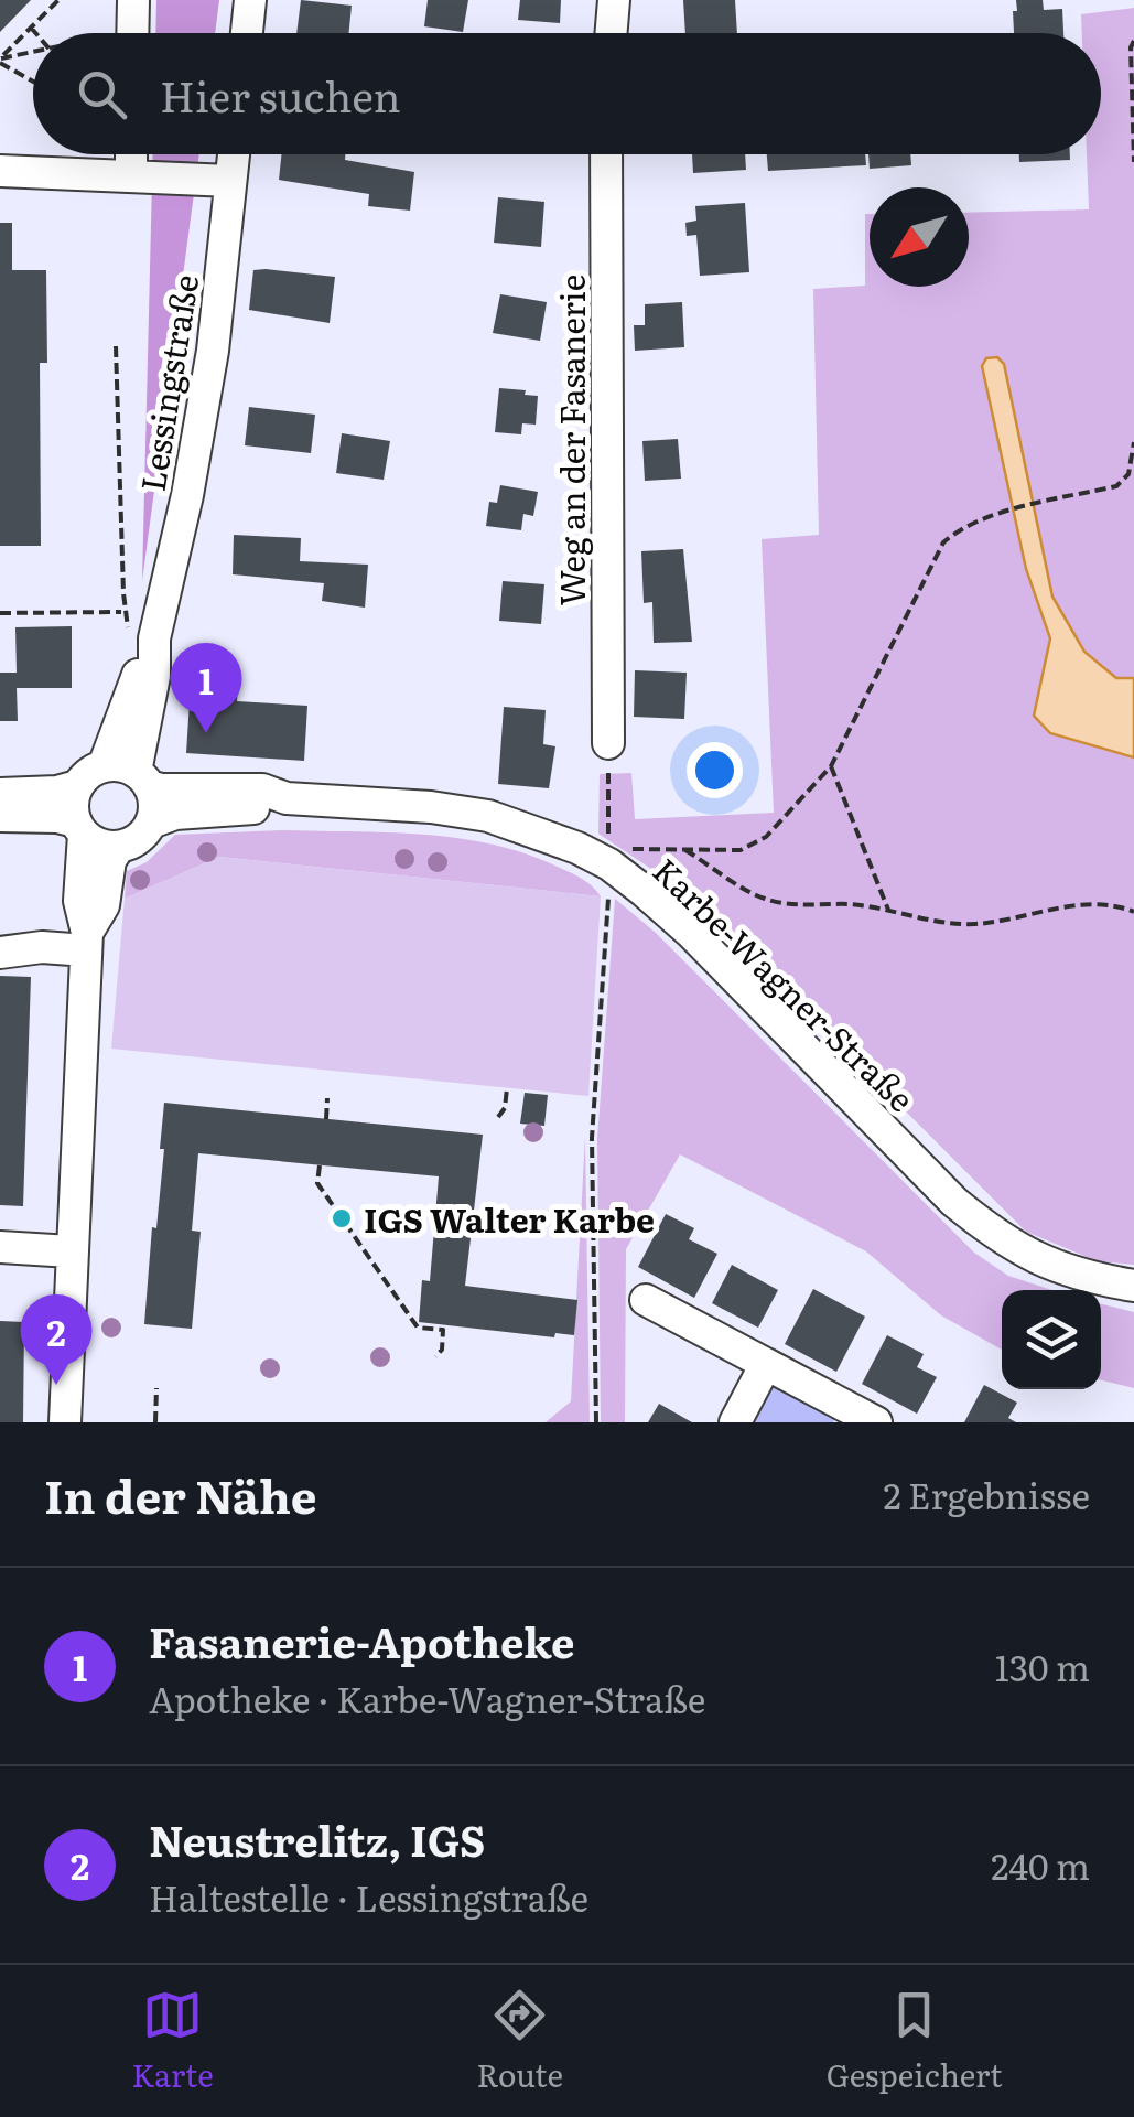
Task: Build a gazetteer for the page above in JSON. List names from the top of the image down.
{
  "streets": {
    "street": ["Lessingstraße", "Weg an der Fasanerie", "Karbe-Wagner-Straße"]
  },
  "crossings": [
    ["Lessingstraße", "Karbe-Wagner-Straße"]
  ],
  "places": ["IGS Walter Karbe"],
  "north": "bottom left",
  "page": {
    "search": "Hier suchen",
    "pins": ["1", "2"],
    "heading": ["In der Nähe", "2 Ergebnisse"],
    "list": [
      {
        "mark": "1",
        "name": "Fasanerie-Apotheke",
        "note": "Apotheke · Karbe-Wagner-Straße",
        "value": "130 m"
      },
      {
        "mark": "2",
        "name": "Neustrelitz, IGS",
        "note": "Haltestelle · Lessingstraße",
        "value": "240 m"
      }
    ],
    "nav": ["Karte", "Route", "Gespeichert"]
  }
}
